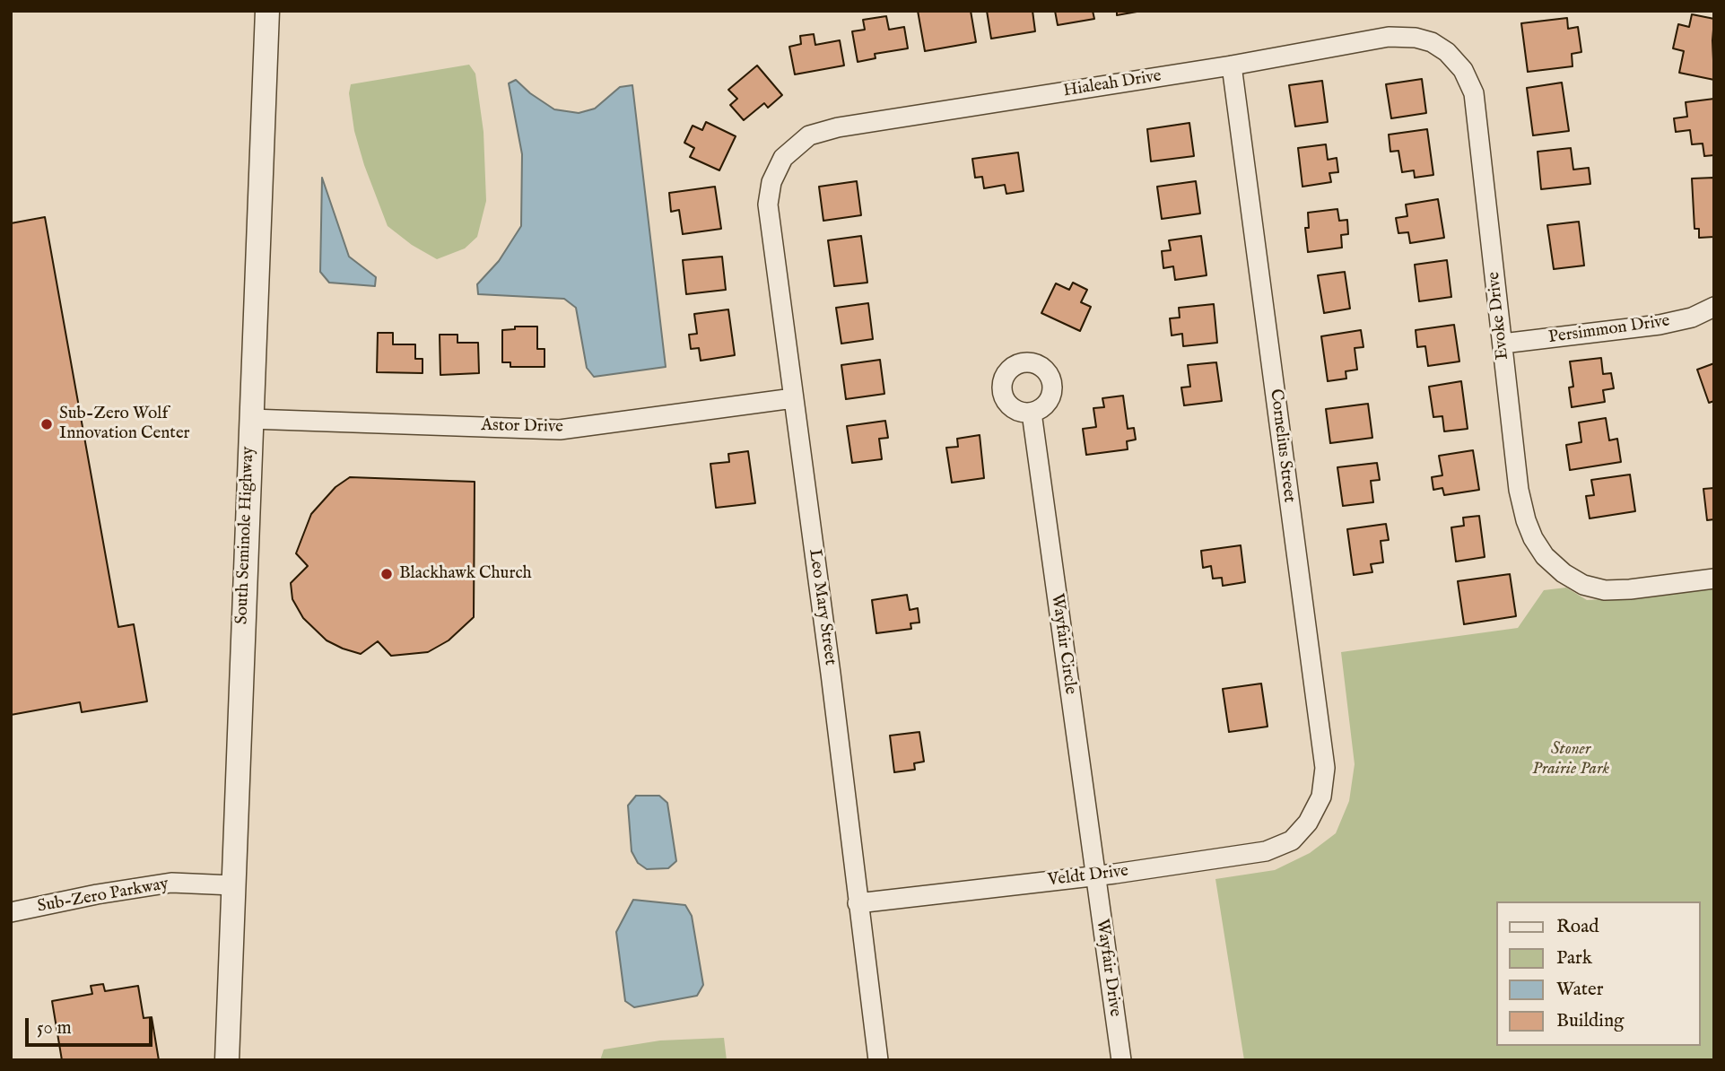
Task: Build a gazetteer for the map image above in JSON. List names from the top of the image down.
{
  "streets": {
    "street": [
      "Hialeah Drive",
      "Evoke Drive",
      "Persimmon Drive",
      "Astor Drive",
      "Cornelius Street",
      "South Seminole Highway",
      "Leo Mary Street",
      "Wayfair Circle",
      "Veldt Drive",
      "Sub-Zero Parkway",
      "Wayfair Drive"
    ]
  },
  "crossings": [
    ["Hialeah Drive", "Evoke Drive"],
    ["Hialeah Drive", "Cornelius Street"],
    ["Hialeah Drive", "Leo Mary Street"],
    ["Evoke Drive", "Persimmon Drive"],
    ["Astor Drive", "South Seminole Highway"],
    ["Astor Drive", "Leo Mary Street"],
    ["Cornelius Street", "Veldt Drive"],
    ["South Seminole Highway", "Sub-Zero Parkway"],
    ["Leo Mary Street", "Veldt Drive"],
    ["Wayfair Circle", "Veldt Drive"],
    ["Wayfair Circle", "Wayfair Drive"],
    ["Veldt Drive", "Wayfair Drive"]
  ],
  "parks": ["Stoner Prairie Park"],
  "places": ["Sub-Zero Wolf Innovation Center", "Blackhawk Church"],
  "legend": [
    "Road",
    "Park",
    "Water",
    "Building"
  ],
  "scale_bar": "50 m"
}
